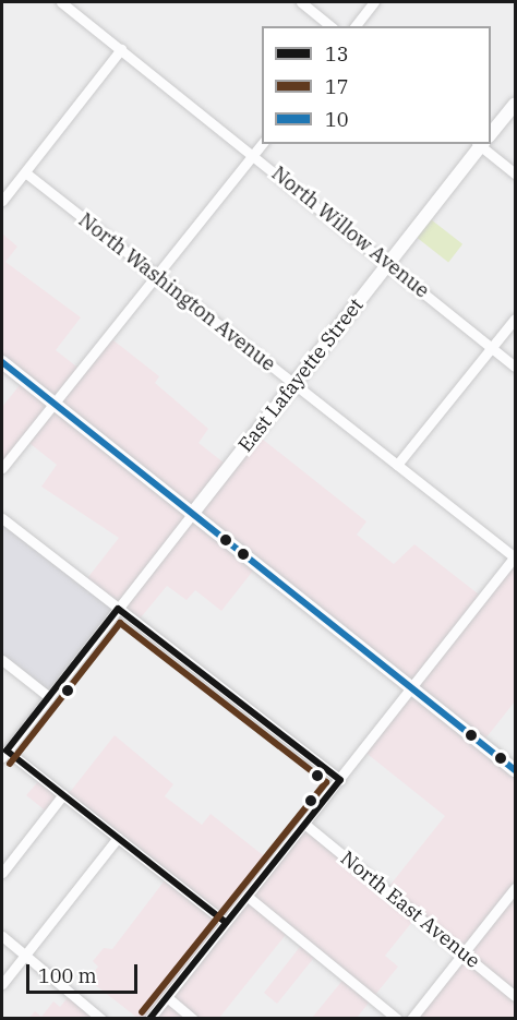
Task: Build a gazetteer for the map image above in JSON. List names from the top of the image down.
{
  "streets": {
    "main road": ["East Lafayette Street"],
    "street": ["North Willow Avenue", "North Washington Avenue", "North East Avenue"]
  },
  "crossings": [
    ["North Willow Avenue", "East Lafayette Street"],
    ["North Washington Avenue", "East Lafayette Street"]
  ],
  "lines": ["transit line 10", "transit line 13", "transit line 17"],
  "legend": ["13", "17", "10"],
  "scale_bar": "100 m"
}
